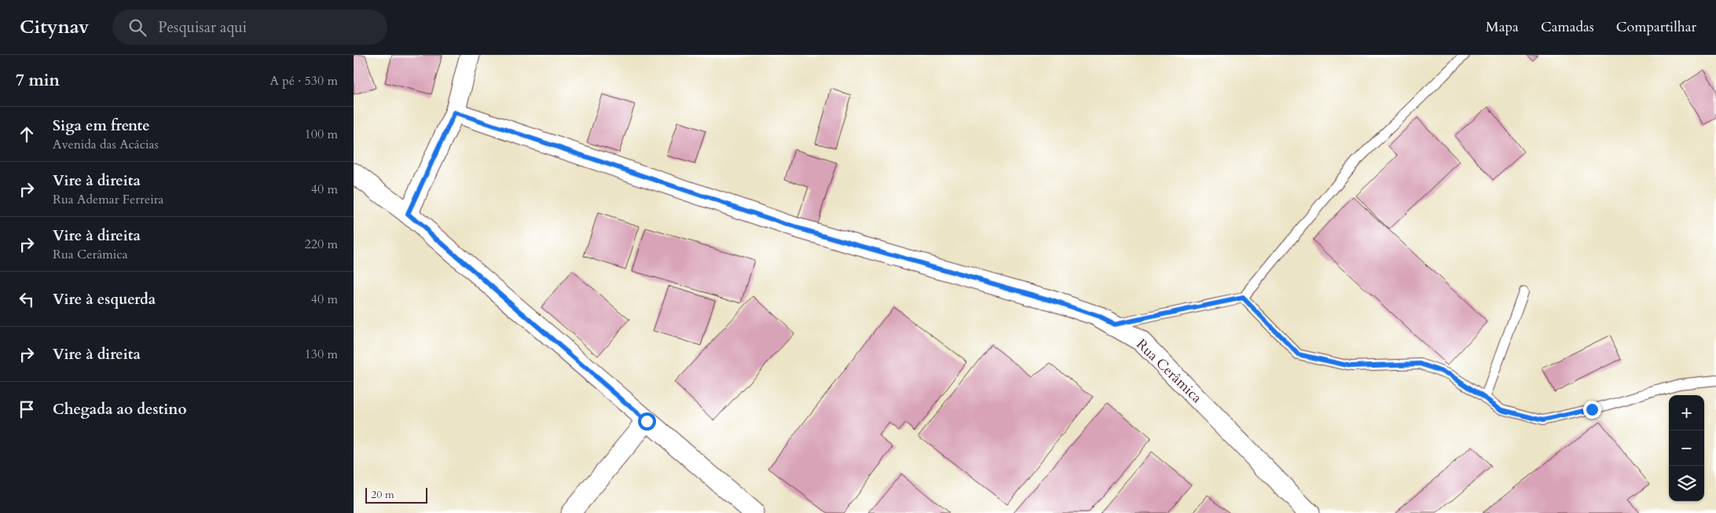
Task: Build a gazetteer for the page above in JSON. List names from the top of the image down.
{
  "streets": {
    "street": ["Rua Cerâmica"]
  },
  "scale_bar": "20 m",
  "page": {
    "header": "Citynav",
    "search": "Pesquisar aqui",
    "nav": ["Mapa", "Camadas", "Compartilhar"],
    "heading": ["7 min", "A pé · 530 m"],
    "list": [
      ["Siga em frente", "Avenida das Acácias", "100 m"],
      ["Vire à direita", "Rua Ademar Ferreira", "40 m"],
      ["Vire à direita", "Rua Cerâmica", "220 m"],
      ["Vire à esquerda", "40 m"],
      ["Vire à direita", "130 m"],
      "Chegada ao destino"
    ],
    "map_buttons": ["+", "−"],
    "scale": "20 m"
  }
}
